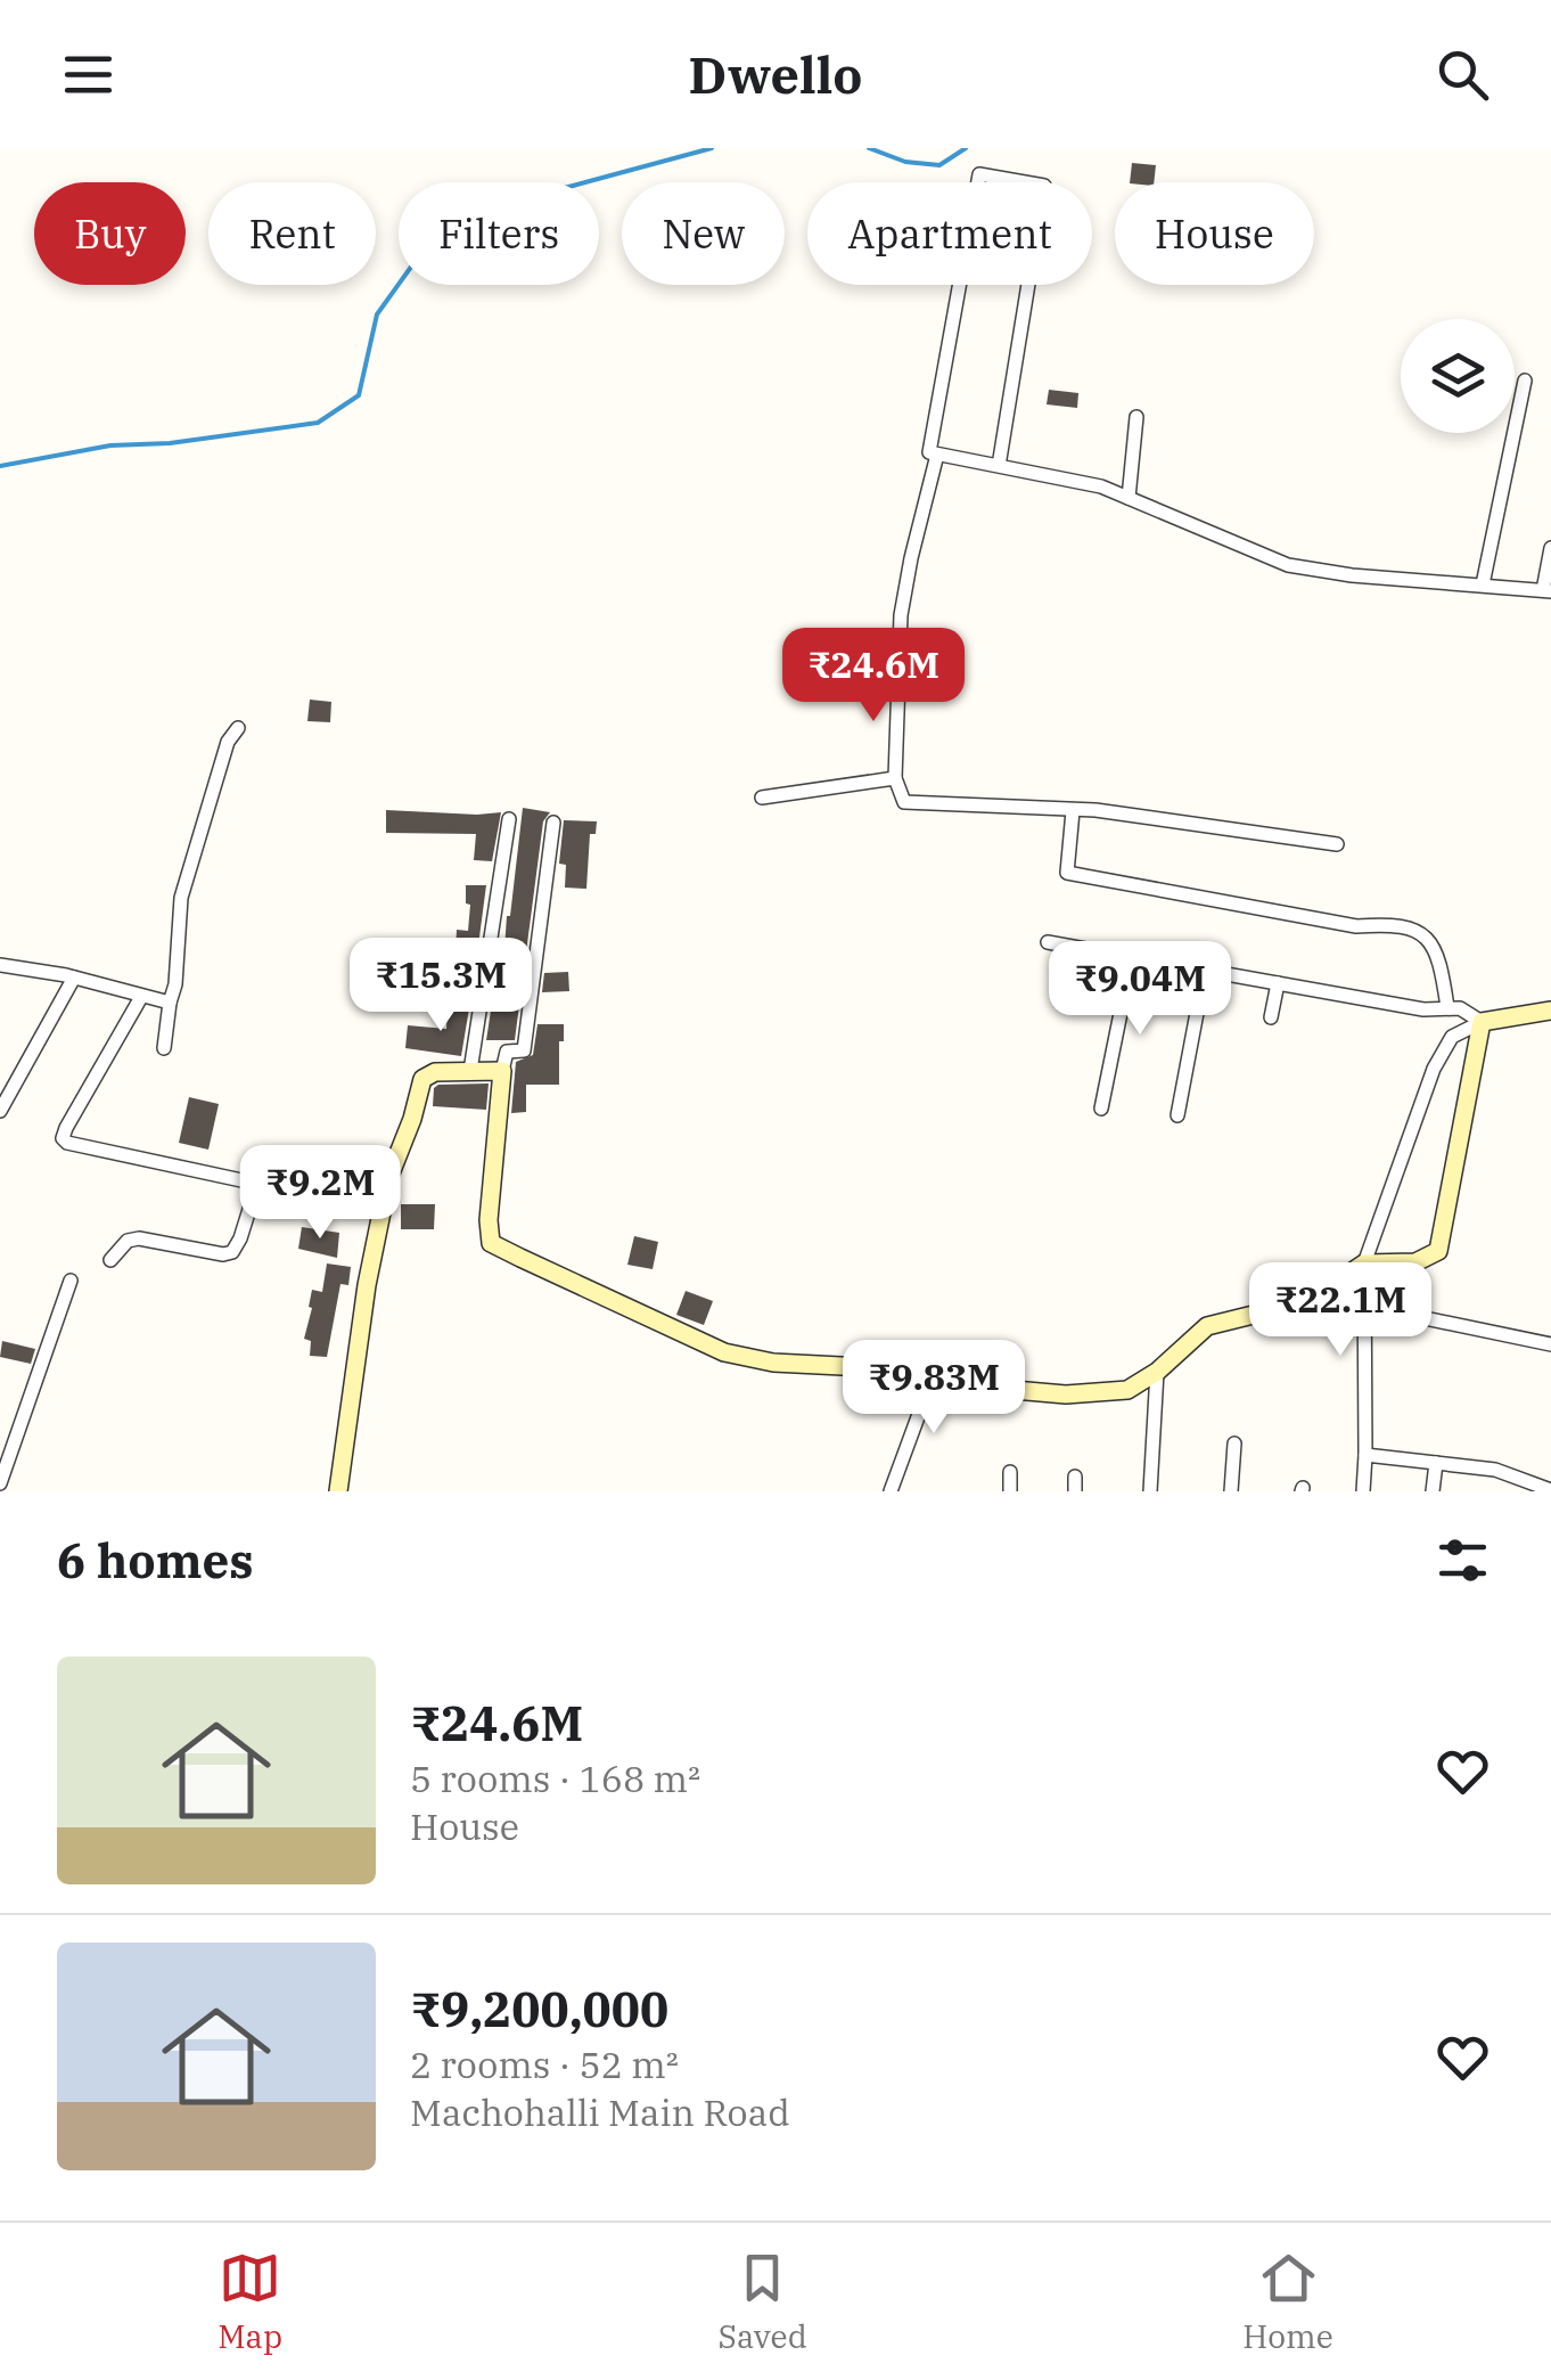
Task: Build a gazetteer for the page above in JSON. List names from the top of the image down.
{
  "page": {
    "header": "Dwello",
    "chip": [
      "Buy",
      "Rent",
      "Filters",
      "New",
      "Apartment",
      "House"
    ],
    "price": [
      "₹24.6M",
      "₹15.3M",
      "₹9.04M",
      "₹9.2M",
      "₹22.1M",
      "₹9.83M"
    ],
    "heading": "6 homes",
    "list": [
      {
        "name": "₹24.6M",
        "note": "5 rooms · 168 m² · House"
      },
      {
        "name": "₹9,200,000",
        "note": "2 rooms · 52 m² · Machohalli Main Road"
      }
    ],
    "tabs": ["Map", "Saved", "Home"]
  }
}
